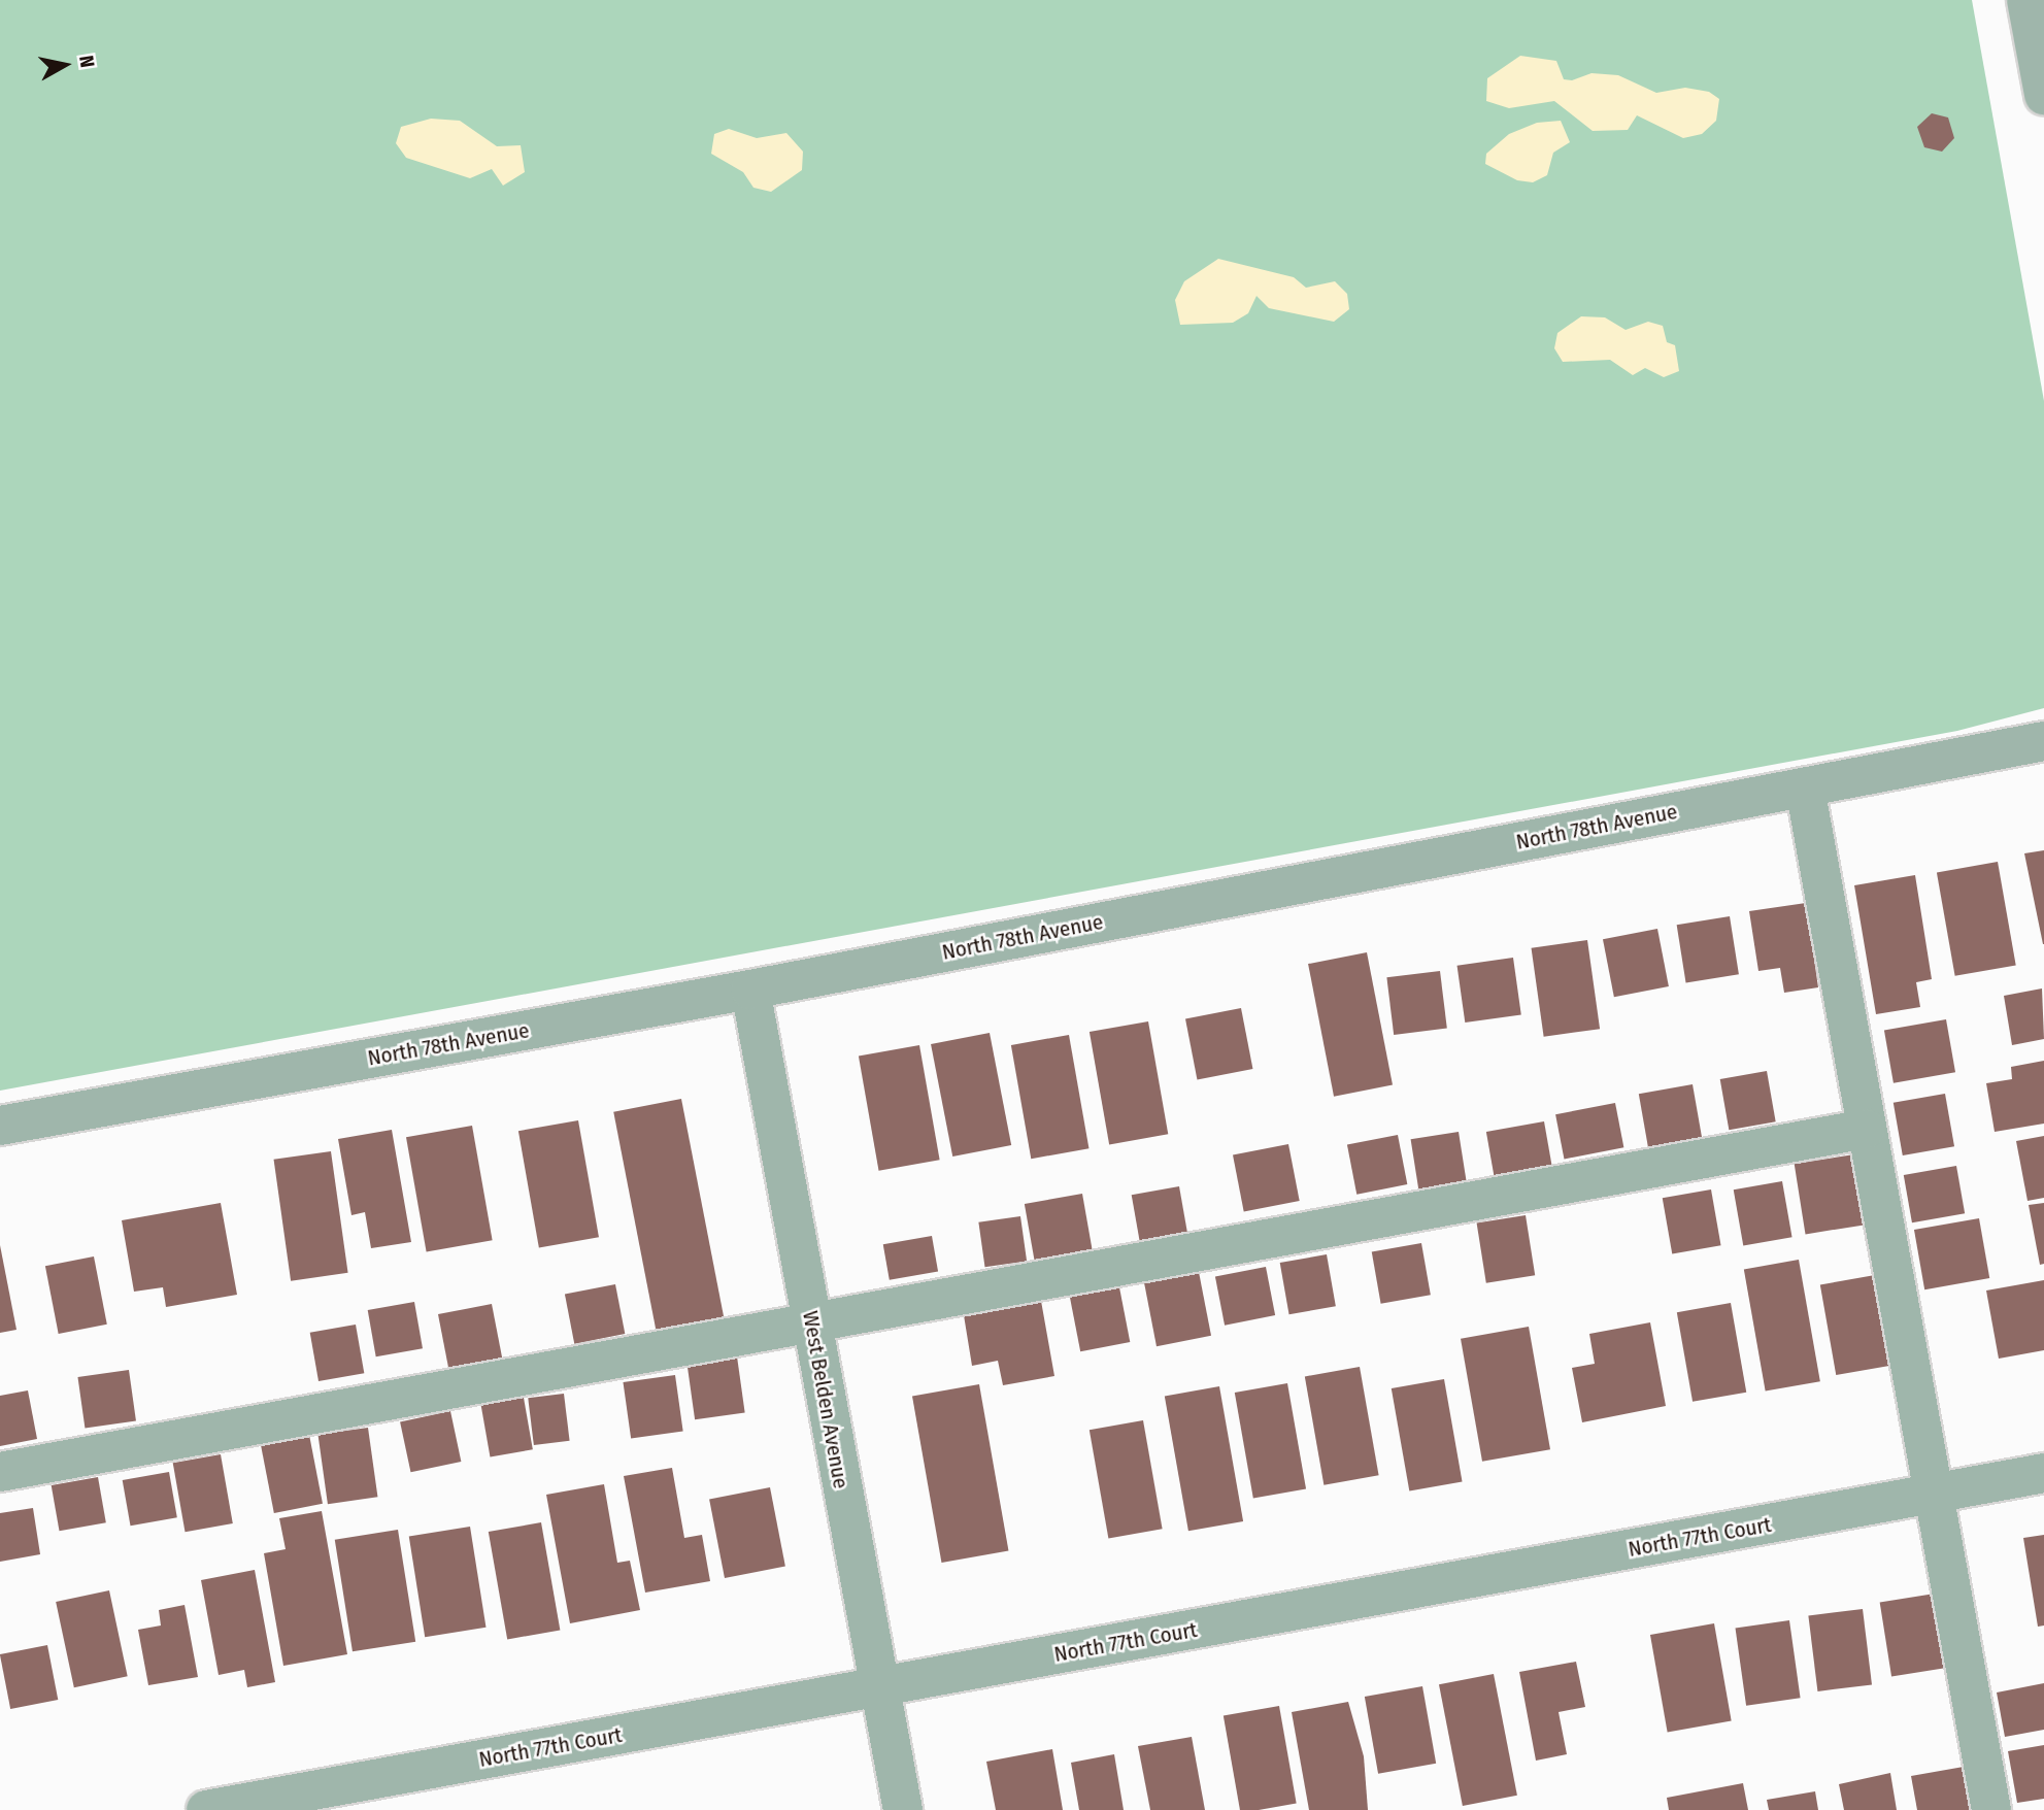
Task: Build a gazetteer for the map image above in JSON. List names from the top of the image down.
{
  "streets": {
    "street": ["North 78th Avenue", "West Belden Avenue", "North 77th Court"]
  },
  "crossings": [
    ["North 78th Avenue", "West Belden Avenue"],
    ["West Belden Avenue", "North 77th Court"]
  ],
  "north": "right"
}
